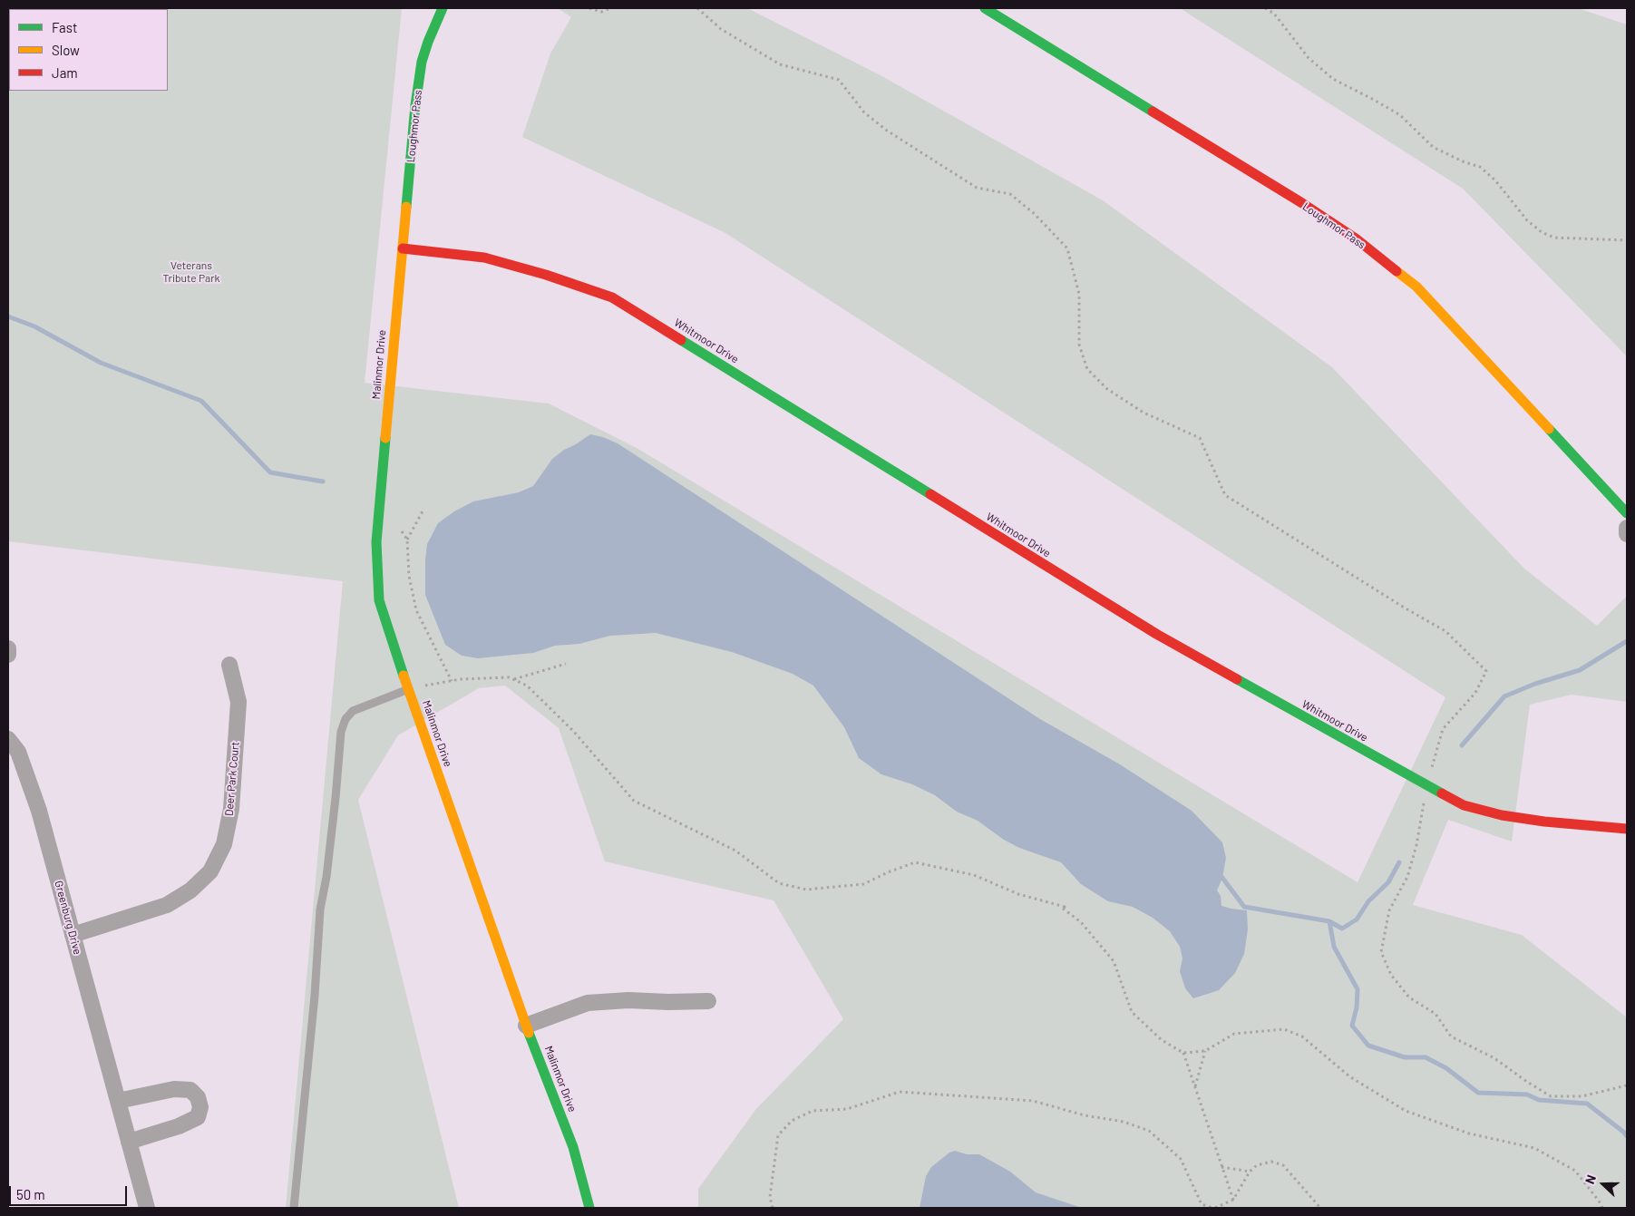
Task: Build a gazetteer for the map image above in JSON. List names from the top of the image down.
{
  "streets": {
    "street": [
      "Loughmor Pass",
      "Whitmoor Drive",
      "Malinmor Drive",
      "Deer Park Court",
      "Greenburg Drive"
    ]
  },
  "crossings": [
    ["Loughmor Pass", "Whitmoor Drive"],
    ["Loughmor Pass", "Malinmor Drive"],
    ["Whitmoor Drive", "Malinmor Drive"],
    ["Deer Park Court", "Greenburg Drive"]
  ],
  "parks": ["Veterans Tribute Park"],
  "legend": ["Fast", "Slow", "Jam"],
  "scale_bar": "50 m",
  "north": "left"
}
